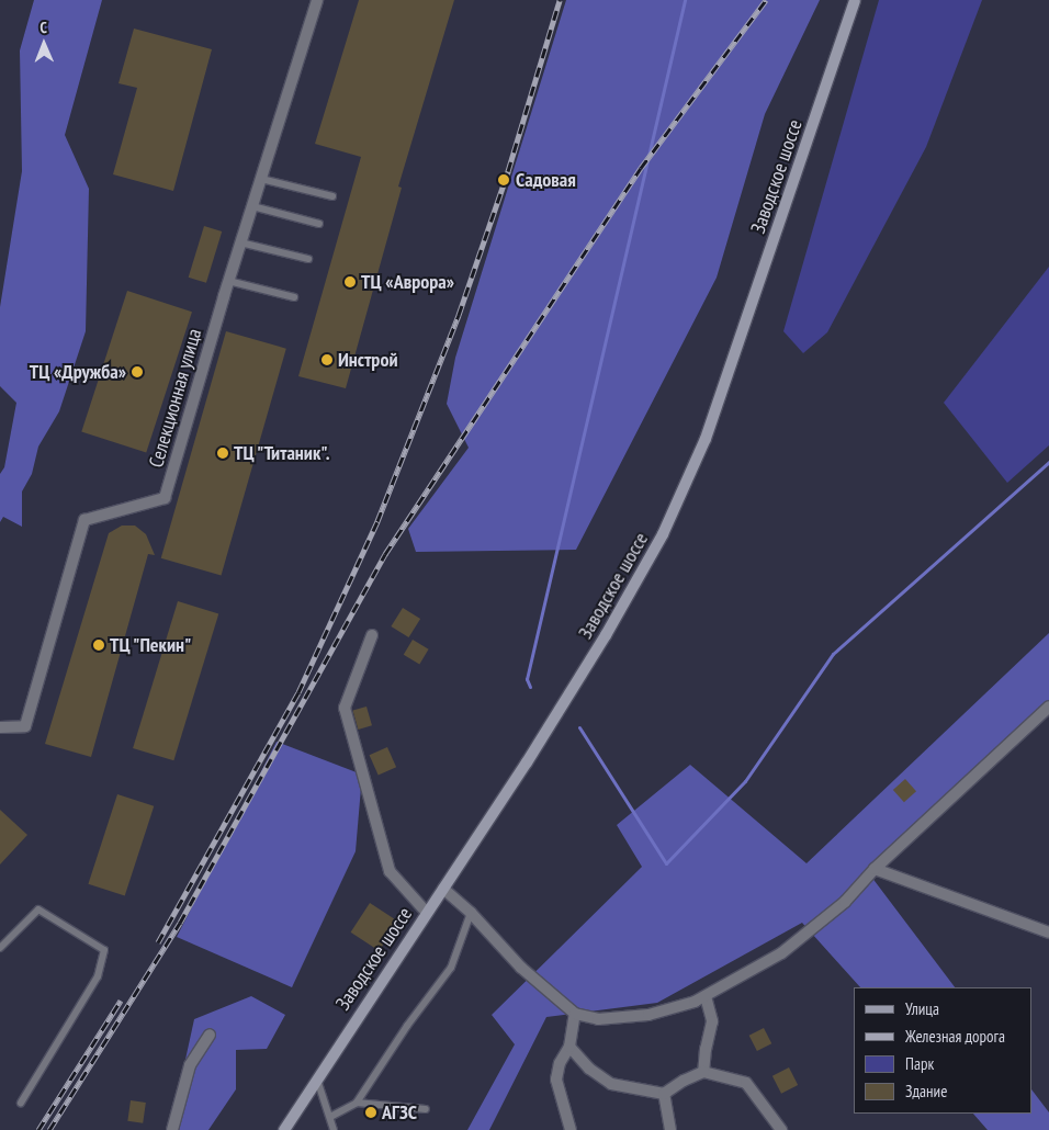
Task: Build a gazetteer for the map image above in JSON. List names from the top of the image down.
{
  "streets": {
    "main road": ["Заводское шоссе"],
    "street": ["Селекционная улица"]
  },
  "places": [
    "Садовая",
    "ТЦ «Аврора»",
    "Инстрой",
    "ТЦ «Дружба»",
    "ТЦ \"Титаник\".",
    "ТЦ \"Пекин\"",
    "АГЗС"
  ],
  "legend": [
    "Улица",
    "Железная дорога",
    "Парк",
    "Здание"
  ],
  "north": "top"
}
